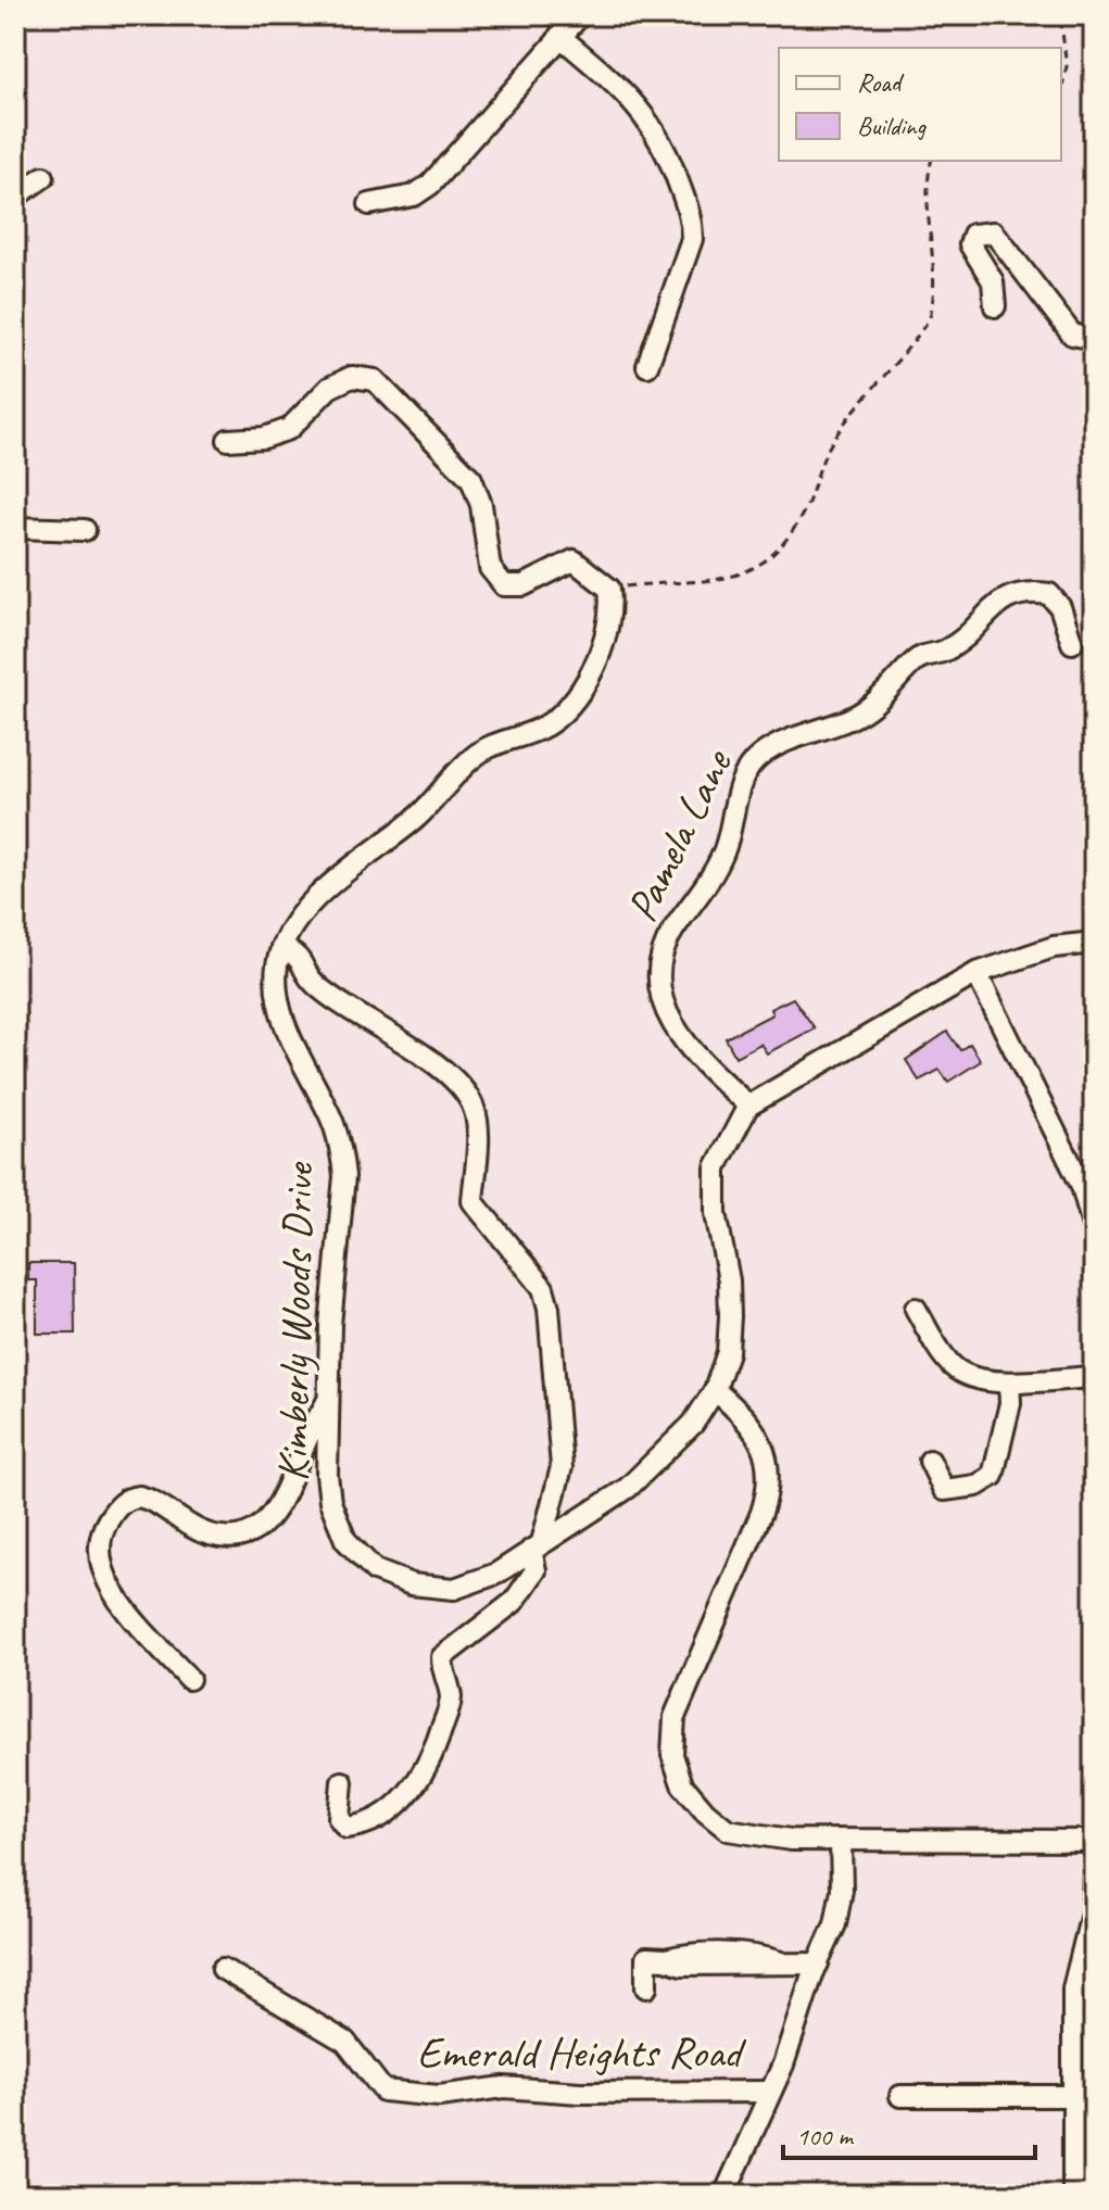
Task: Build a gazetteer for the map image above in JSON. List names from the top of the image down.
{
  "streets": {
    "street": ["Pamela Lane", "Kimberly Woods Drive", "Emerald Heights Road"]
  },
  "crossings": [
    ["Pamela Lane", "Kimberly Woods Drive"]
  ],
  "legend": ["Road", "Building"],
  "scale_bar": "100 m"
}
